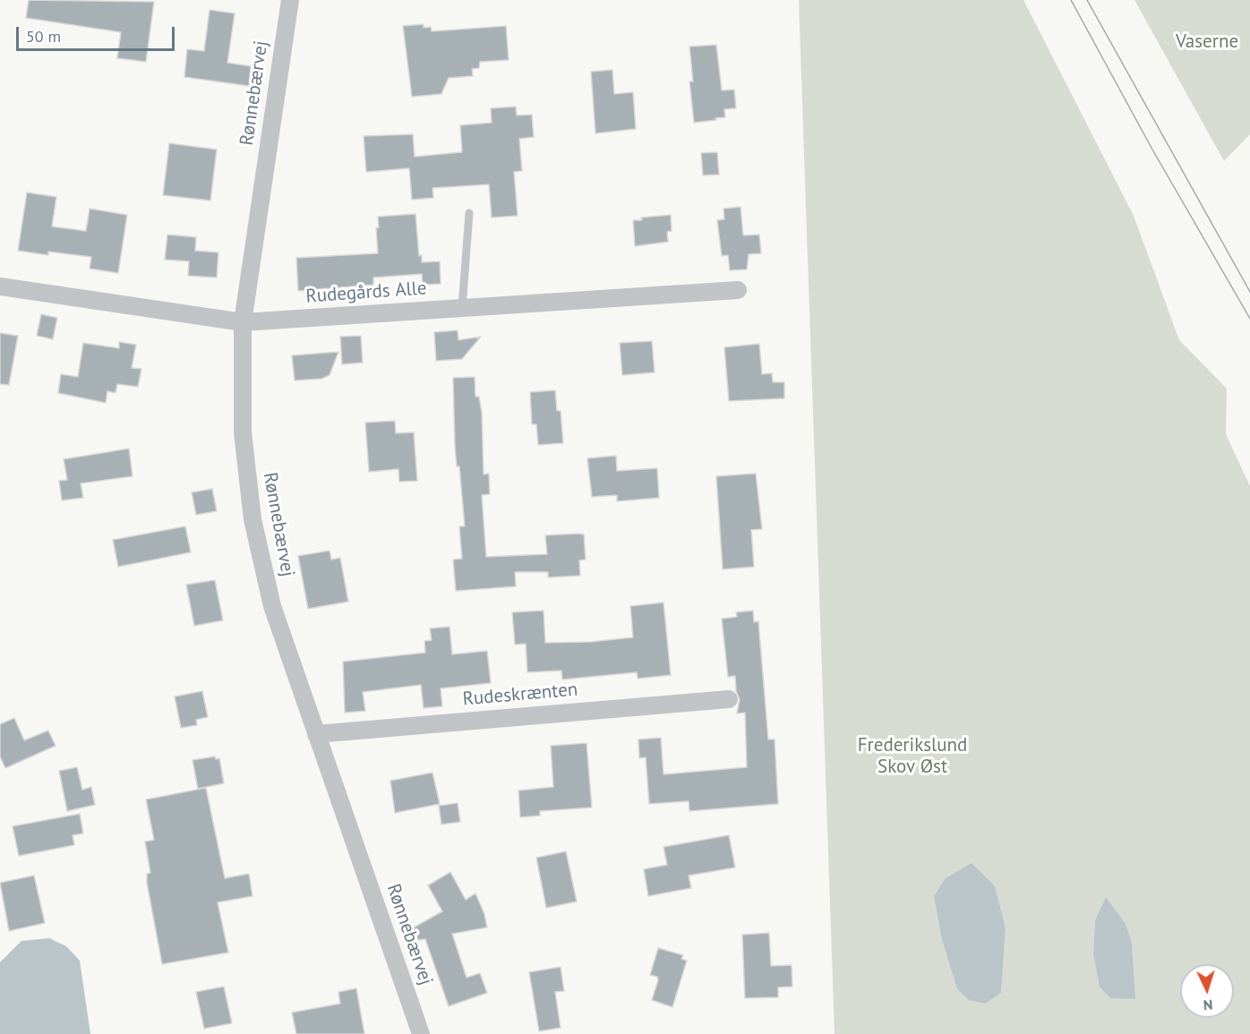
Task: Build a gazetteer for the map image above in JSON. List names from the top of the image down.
{
  "streets": {
    "street": ["Rønnebærvej", "Rudegårds Alle", "Rudeskrænten"]
  },
  "crossings": [
    ["Rønnebærvej", "Rudegårds Alle"],
    ["Rønnebærvej", "Rudeskrænten"]
  ],
  "parks": ["Vaserne", "Frederikslund Skov Øst"],
  "scale_bar": "50 m",
  "north": "bottom"
}
